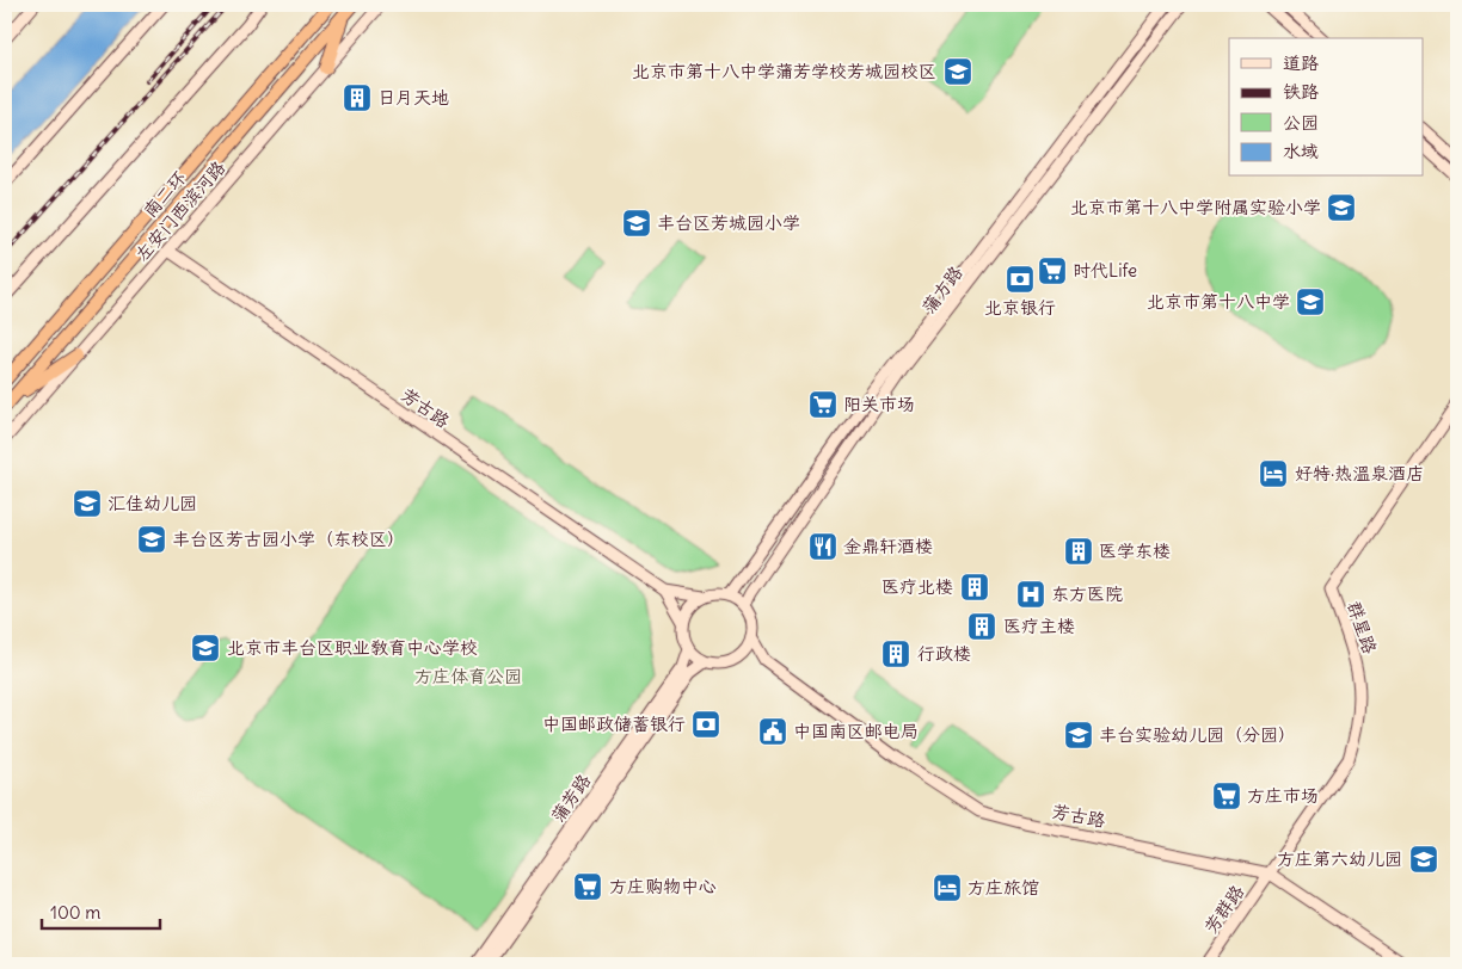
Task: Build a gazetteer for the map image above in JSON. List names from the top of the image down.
{
  "streets": {
    "highway": ["南二环"],
    "street": [
      "左安门西滨河路",
      "蒲方路",
      "芳古路",
      "群星路",
      "蒲芳路",
      "芳群路"
    ]
  },
  "crossings": [
    ["左安门西滨河路", "芳古路"],
    ["蒲方路", "蒲芳路"],
    ["芳古路", "群星路"],
    ["芳古路", "芳群路"],
    ["群星路", "芳群路"]
  ],
  "parks": ["方庄体育公园"],
  "places": {
    "school or university": [
      "北京市第十八中学蒲芳学校芳城园校区",
      "北京市第十八中学附属实验小学",
      "丰台区芳城园小学",
      "北京市第十八中学",
      "汇佳幼儿园",
      "丰台区芳古园小学（东校区）",
      "北京市丰台区职业教育中心学校",
      "丰台实验幼儿园（分园）",
      "方庄第六幼儿园"
    ],
    "building": [
      "日月天地",
      "医学东楼",
      "医疗北楼",
      "医疗主楼",
      "行政楼"
    ],
    "supermarket": [
      "时代Life",
      "阳关市场",
      "方庄市场",
      "方庄购物中心"
    ],
    "bank": ["北京银行", "中国邮政储蓄银行"],
    "hotel": ["好特·热温泉酒店", "方庄旅馆"],
    "restaurant": ["金鼎轩酒楼"],
    "hospital": ["东方医院"],
    "public building": ["中国南区邮电局"]
  },
  "legend": [
    "道路",
    "铁路",
    "公园",
    "水域"
  ],
  "scale_bar": "100 m"
}
